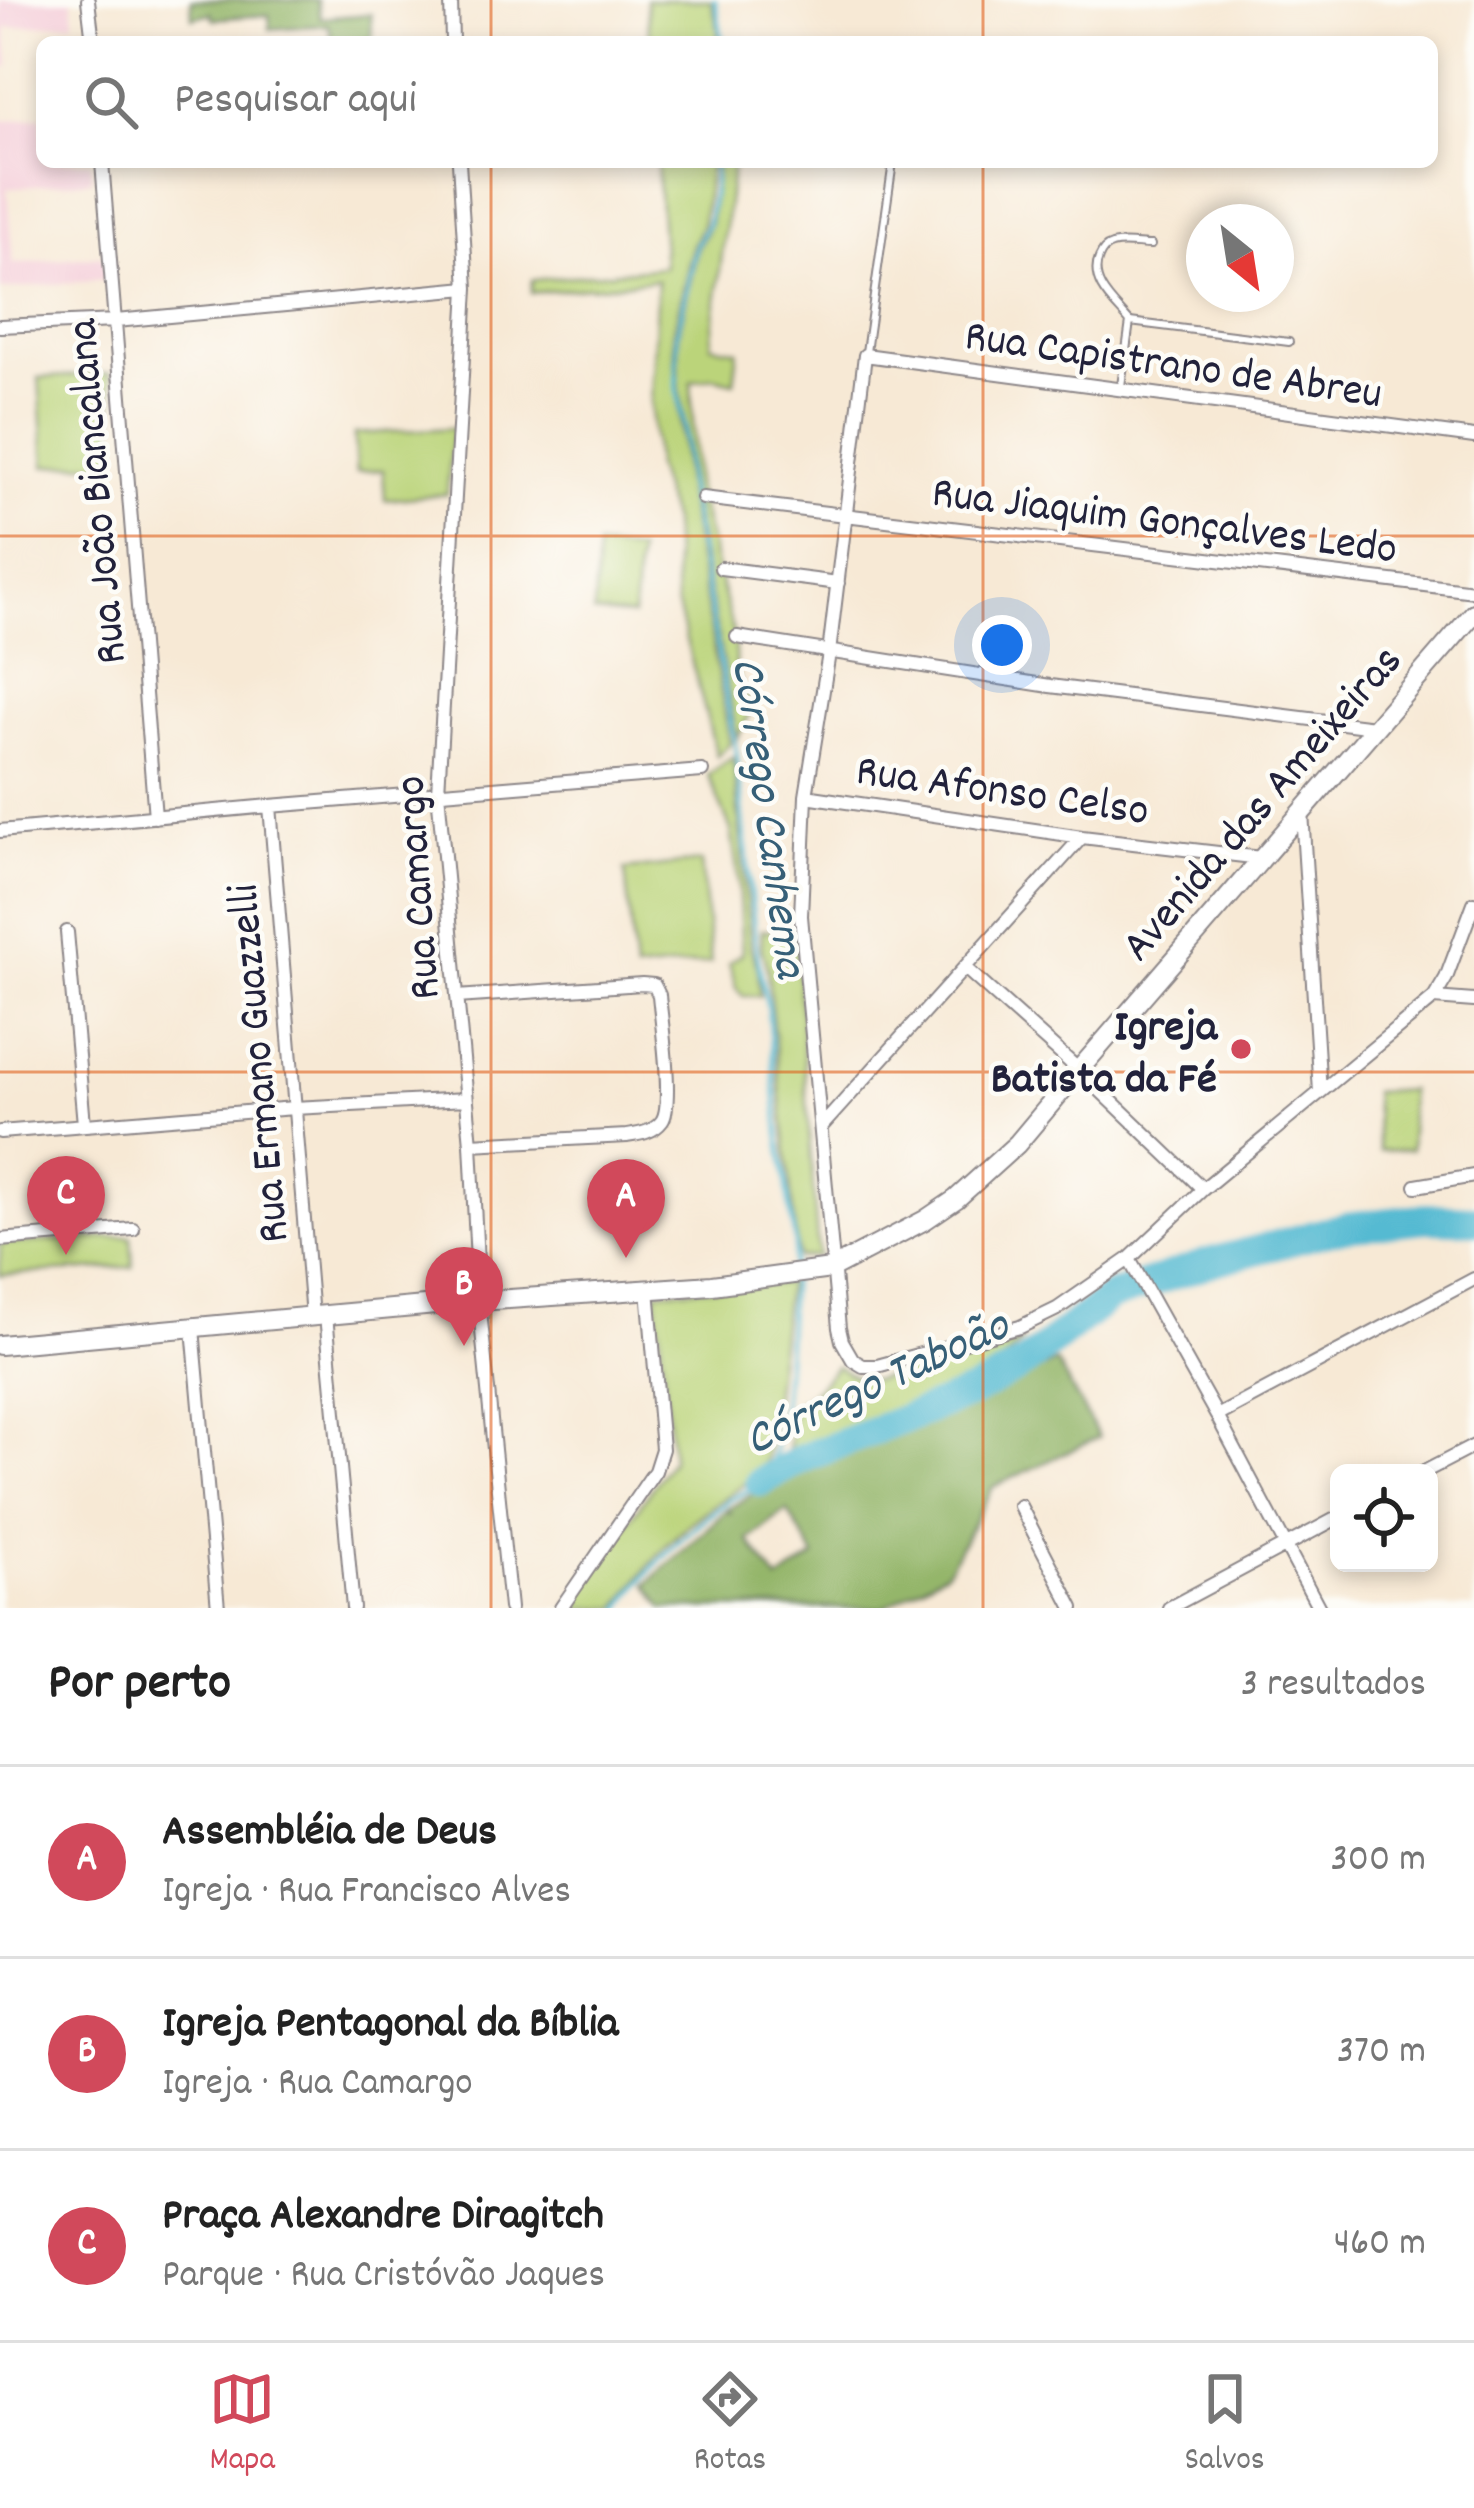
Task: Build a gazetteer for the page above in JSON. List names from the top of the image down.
{
  "streets": {
    "street": [
      "Rua Capistrano de Abreu",
      "Rua João Biancalana",
      "Rua Jiaquim Gonçalves Ledo",
      "Rua Afonso Celso",
      "Avenida das Ameixeiras",
      "Rua Camargo",
      "Rua Ermano Guazzelli"
    ]
  },
  "crossings": [
    ["Rua Afonso Celso", "Avenida das Ameixeiras"],
    ["Avenida das Ameixeiras", "Rua Camargo"],
    ["Avenida das Ameixeiras", "Rua Ermano Guazzelli"]
  ],
  "water": ["Córrego Canhema", "Córrego Taboão"],
  "places": ["Igreja Batista da Fé"],
  "north": "bottom right",
  "page": {
    "search": "Pesquisar aqui",
    "pins": ["C", "A", "B"],
    "heading": ["Por perto", "3 resultados"],
    "list": [
      {
        "mark": "A",
        "name": "Assembléia de Deus",
        "note": "Igreja · Rua Francisco Alves",
        "value": "300 m"
      },
      {
        "mark": "B",
        "name": "Igreja Pentagonal da Bíblia",
        "note": "Igreja · Rua Camargo",
        "value": "370 m"
      },
      {
        "mark": "C",
        "name": "Praça Alexandre Diragitch",
        "note": "Parque · Rua Cristóvão Jaques",
        "value": "460 m"
      }
    ],
    "nav": ["Mapa", "Rotas", "Salvos"]
  }
}
